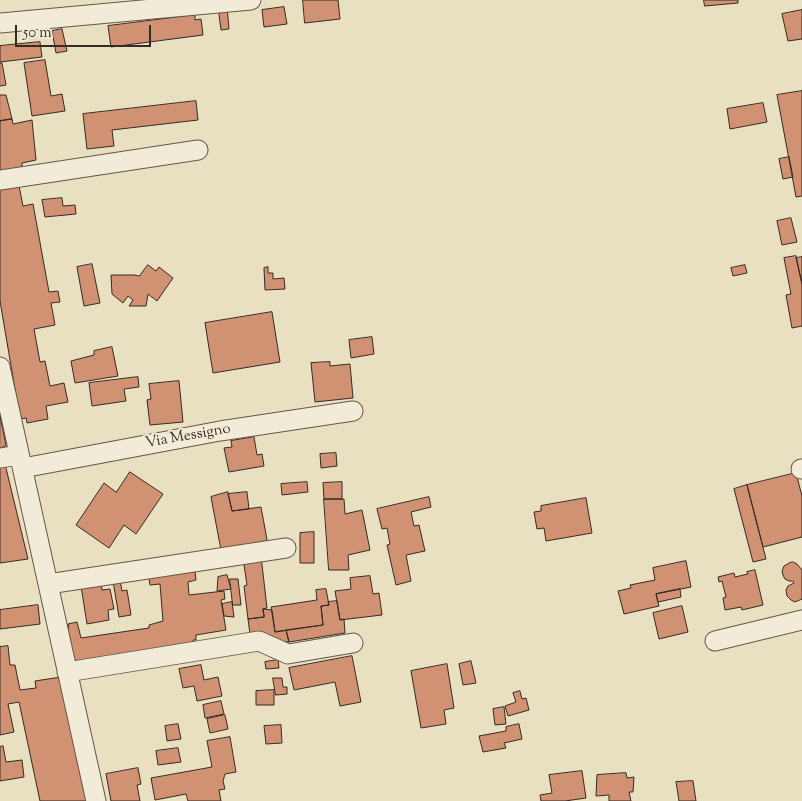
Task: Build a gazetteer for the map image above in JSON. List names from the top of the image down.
{
  "streets": {
    "street": ["Via Messigno"]
  },
  "scale_bar": "50 m"
}
